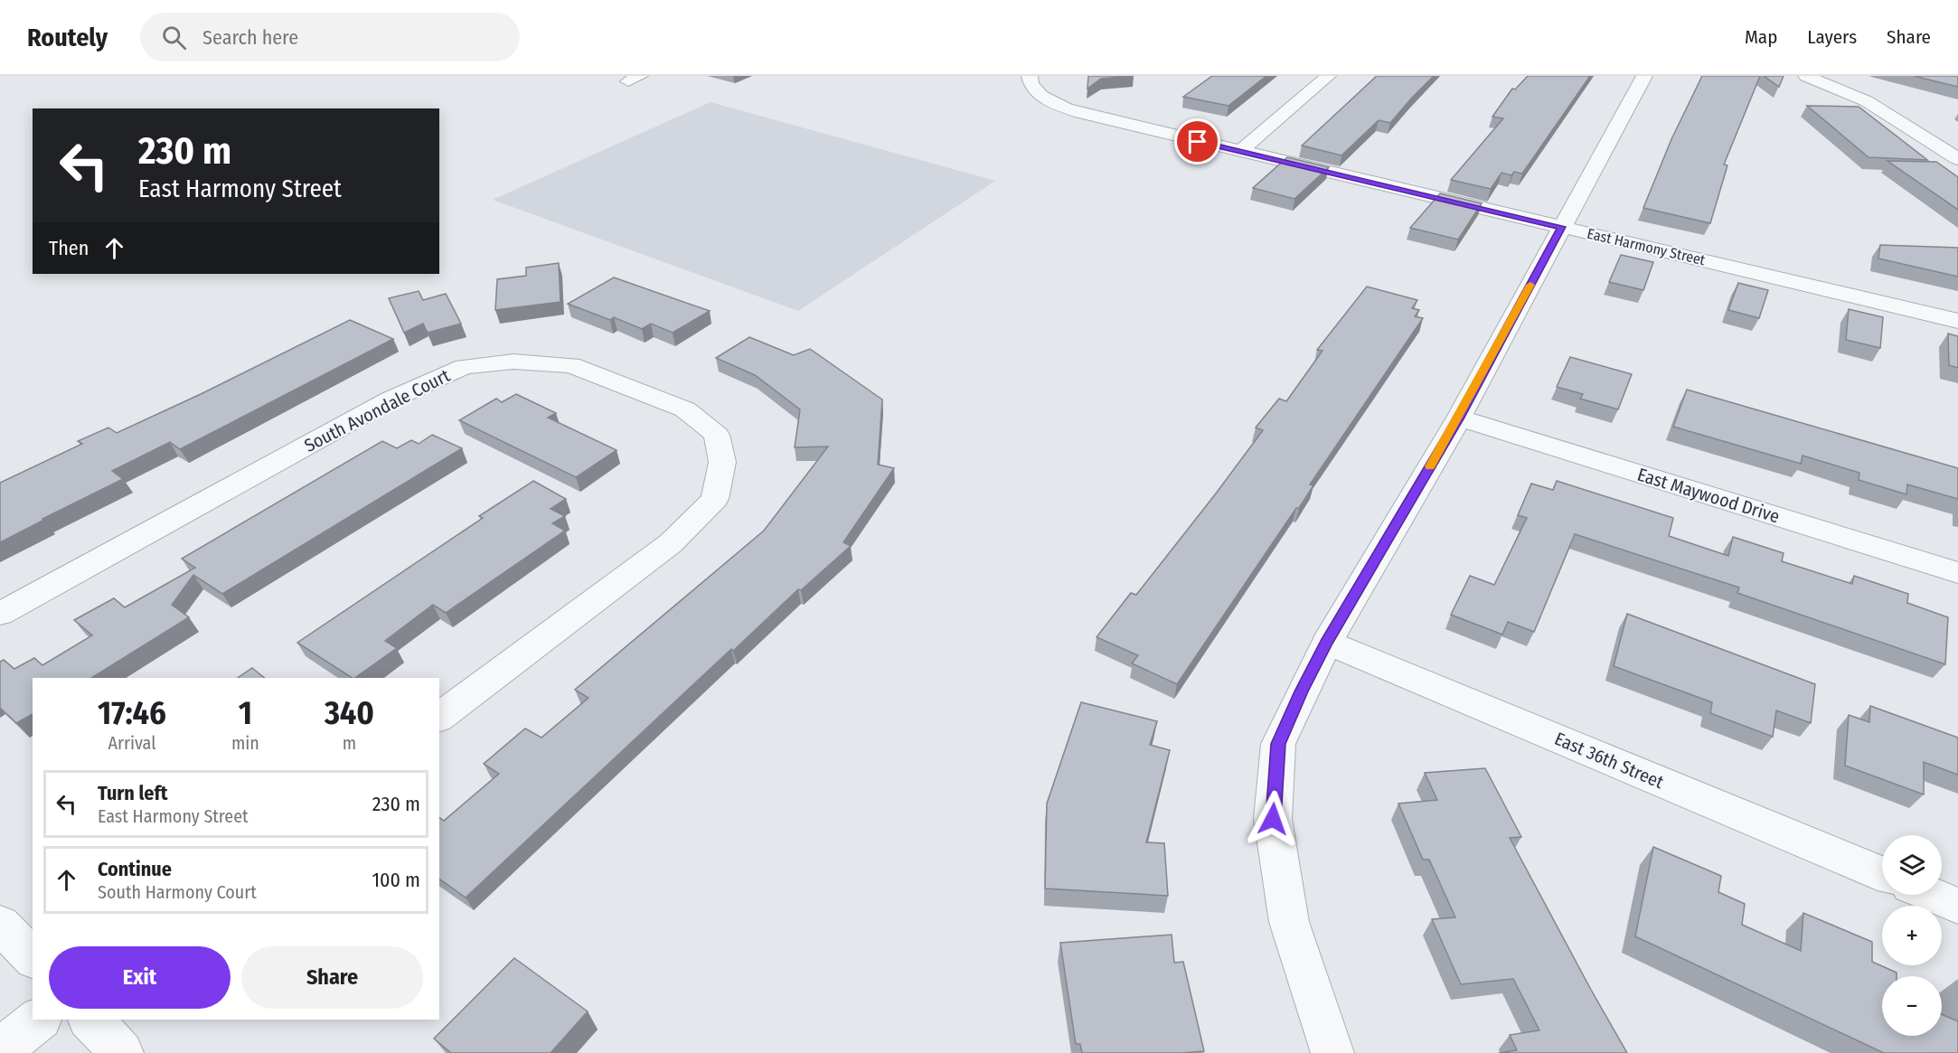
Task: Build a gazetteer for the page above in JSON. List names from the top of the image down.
{
  "streets": {
    "street": [
      "East Harmony Street",
      "South Avondale Court",
      "East Maywood Drive",
      "East 36th Street"
    ]
  },
  "page": {
    "header": "Routely",
    "search": "Search here",
    "nav": ["Map", "Layers", "Share"],
    "turn": ["230 m", "East Harmony Street"],
    "then": "Then",
    "eta": [
      "17:46",
      "Arrival",
      "1",
      "min",
      "340",
      "m"
    ],
    "list": [
      {
        "name": "Turn left",
        "note": "East Harmony Street",
        "value": "230 m"
      },
      {
        "name": "Continue",
        "note": "South Harmony Court",
        "value": "100 m"
      }
    ],
    "map_buttons": ["+", "−"],
    "buttons": ["Exit", "Share"]
  }
}
